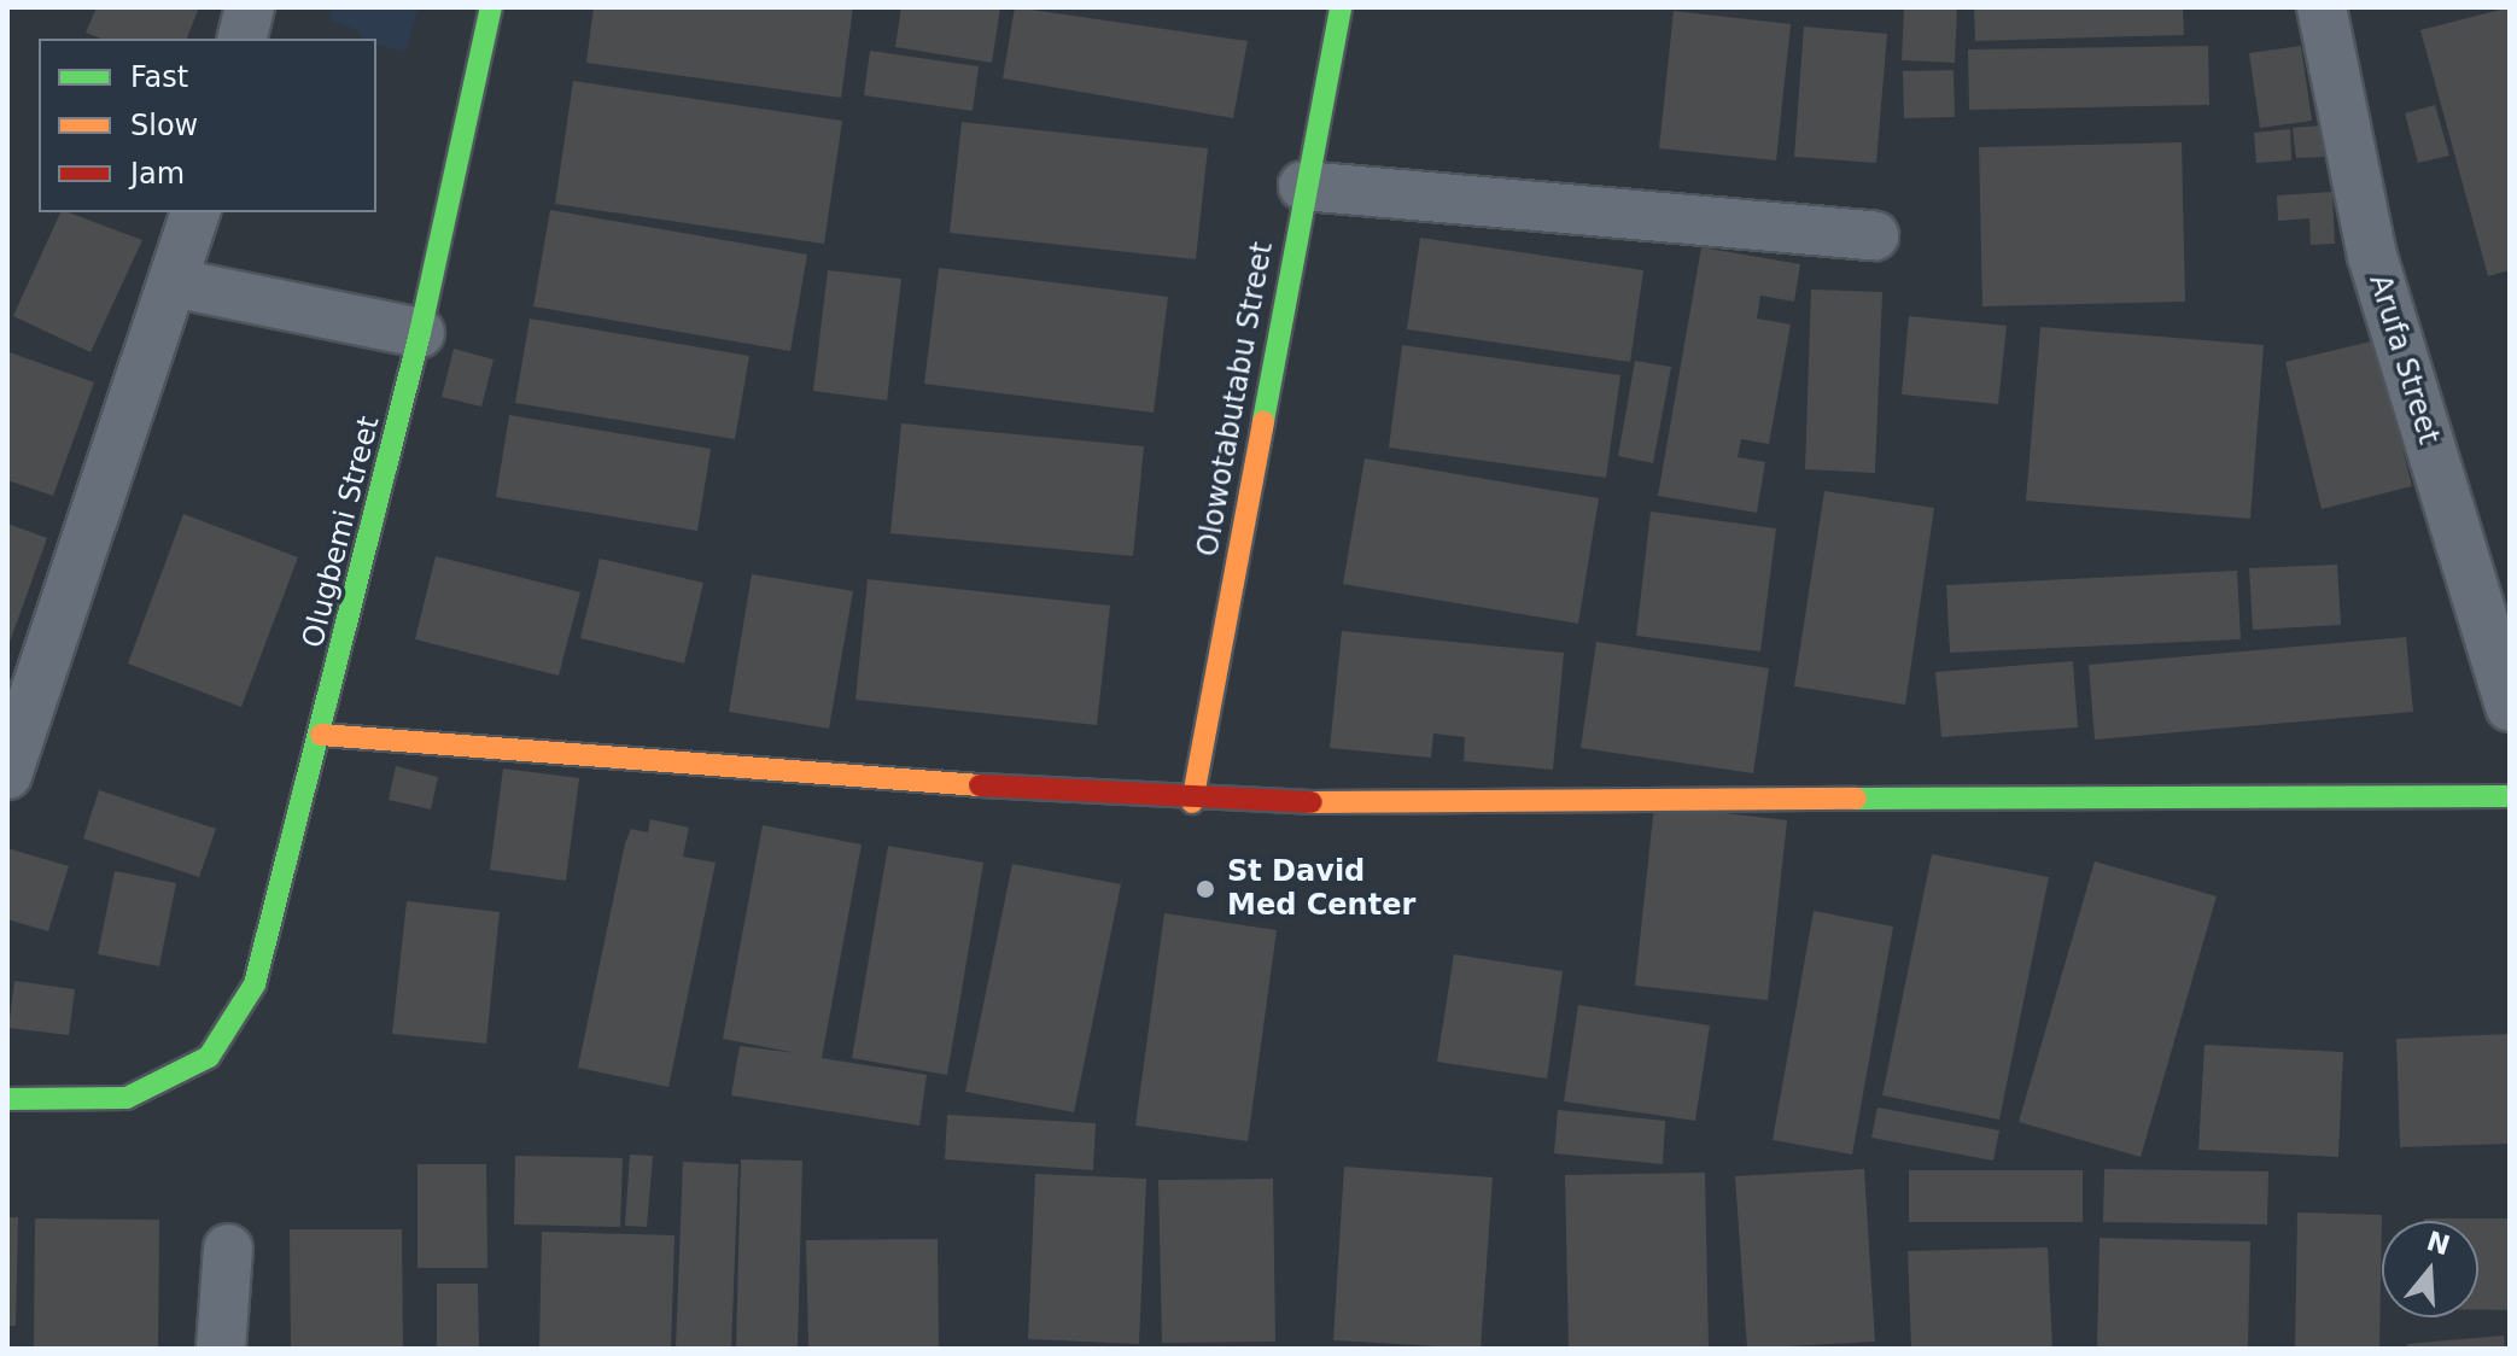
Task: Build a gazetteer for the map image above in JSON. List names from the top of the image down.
{
  "streets": {
    "street": ["Arufa Street", "Olowotabutabu Street", "Olugbemi Street"]
  },
  "places": ["St David Med Center"],
  "legend": ["Fast", "Slow", "Jam"],
  "north": "top"
}
